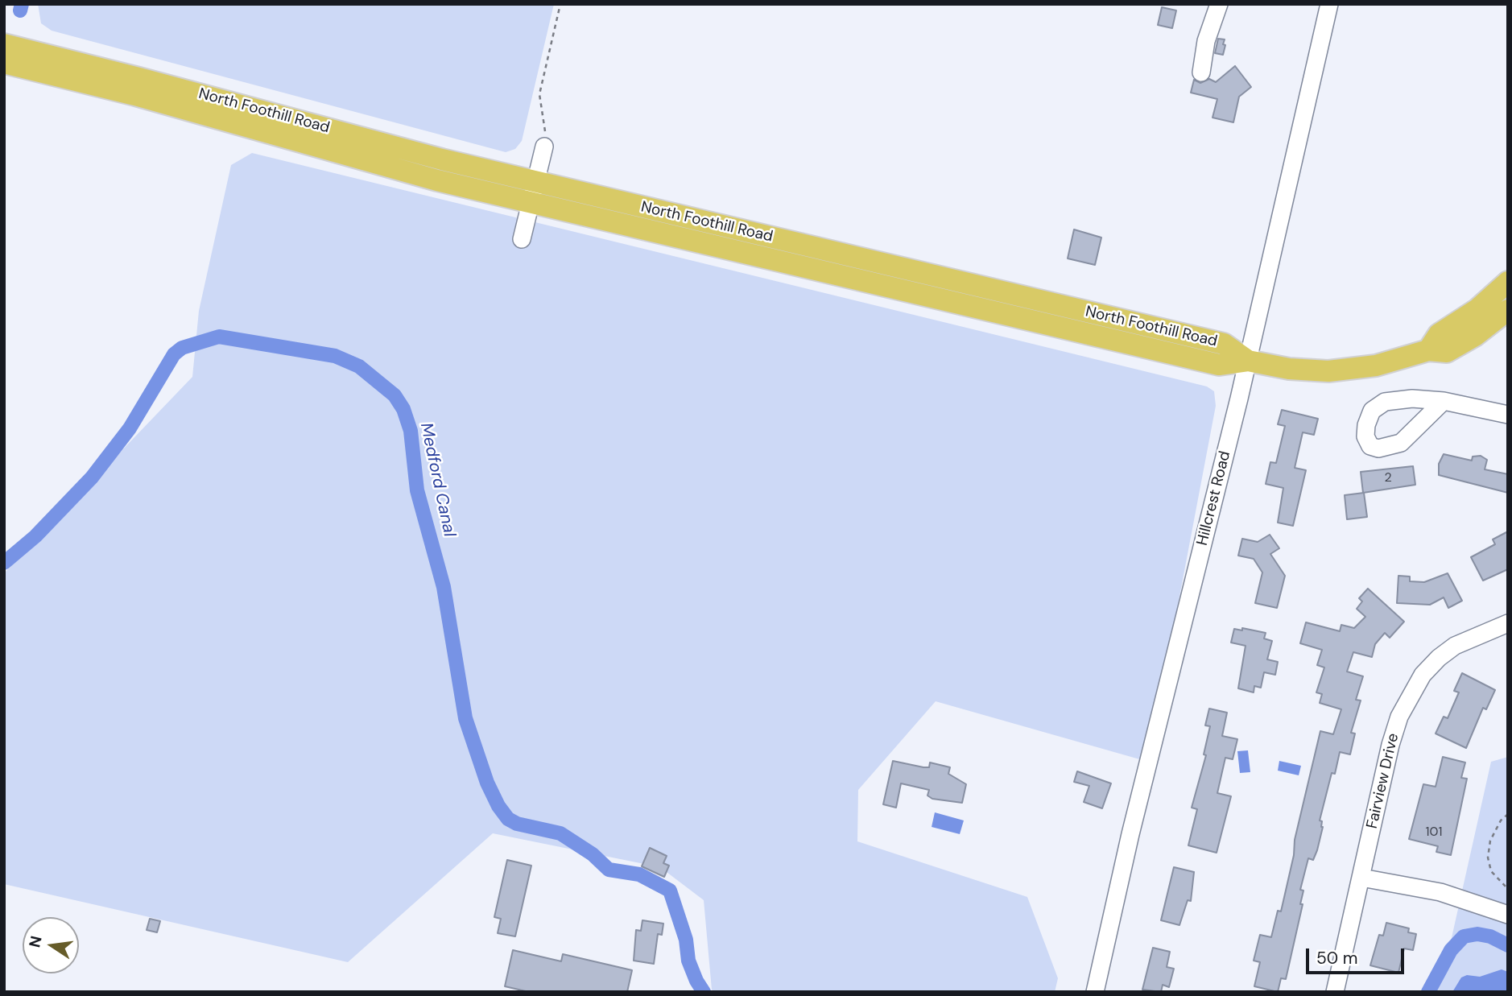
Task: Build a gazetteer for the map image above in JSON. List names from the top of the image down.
{
  "streets": {
    "main road": ["North Foothill Road"],
    "street": ["Hillcrest Road", "Fairview Drive"]
  },
  "crossings": [
    ["North Foothill Road", "Hillcrest Road"]
  ],
  "water": ["Medford Canal"],
  "house_numbers": ["2", "101"],
  "scale_bar": "50 m",
  "north": "left"
}
